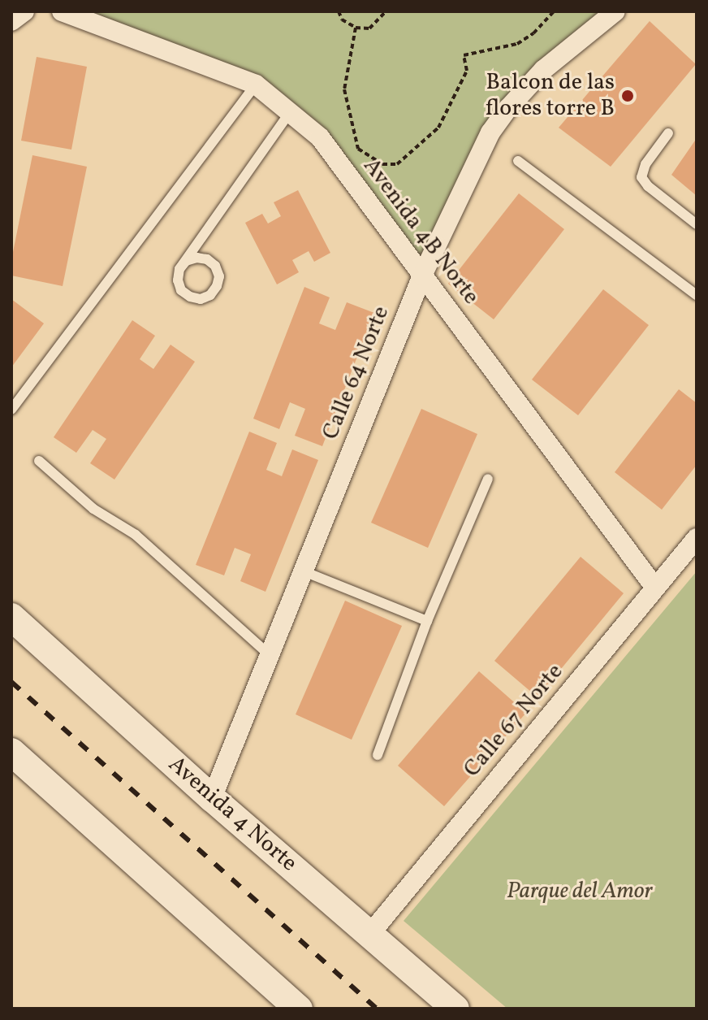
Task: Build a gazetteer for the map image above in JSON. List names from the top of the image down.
{
  "streets": {
    "main road": ["Avenida 4 Norte"],
    "street": ["Avenida 4B Norte", "Calle 64 Norte", "Calle 67 Norte"]
  },
  "crossings": [
    ["Avenida 4B Norte", "Calle 64 Norte"],
    ["Avenida 4B Norte", "Calle 67 Norte"],
    ["Calle 64 Norte", "Avenida 4 Norte"],
    ["Calle 67 Norte", "Avenida 4 Norte"]
  ],
  "parks": ["Parque del Amor"],
  "places": ["Balcon de las flores torre B"]
}
